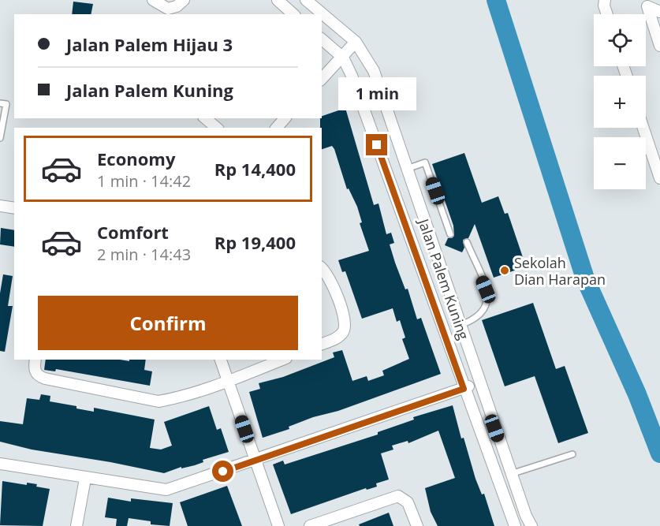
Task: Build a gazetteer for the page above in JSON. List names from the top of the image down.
{
  "streets": {
    "street": ["Jalan Palem Kuning"]
  },
  "places": ["Sekolah Dian Harapan"],
  "page": {
    "map_buttons": ["+", "−"],
    "banner": ["Jalan Palem Hijau 3", "Jalan Palem Kuning"],
    "bubble": "1 min",
    "list": [
      {
        "name": "Economy",
        "note": "1 min · 14:42",
        "value": "Rp 14,400"
      },
      {
        "name": "Comfort",
        "note": "2 min · 14:43",
        "value": "Rp 19,400"
      }
    ],
    "buttons": "Confirm"
  }
}
